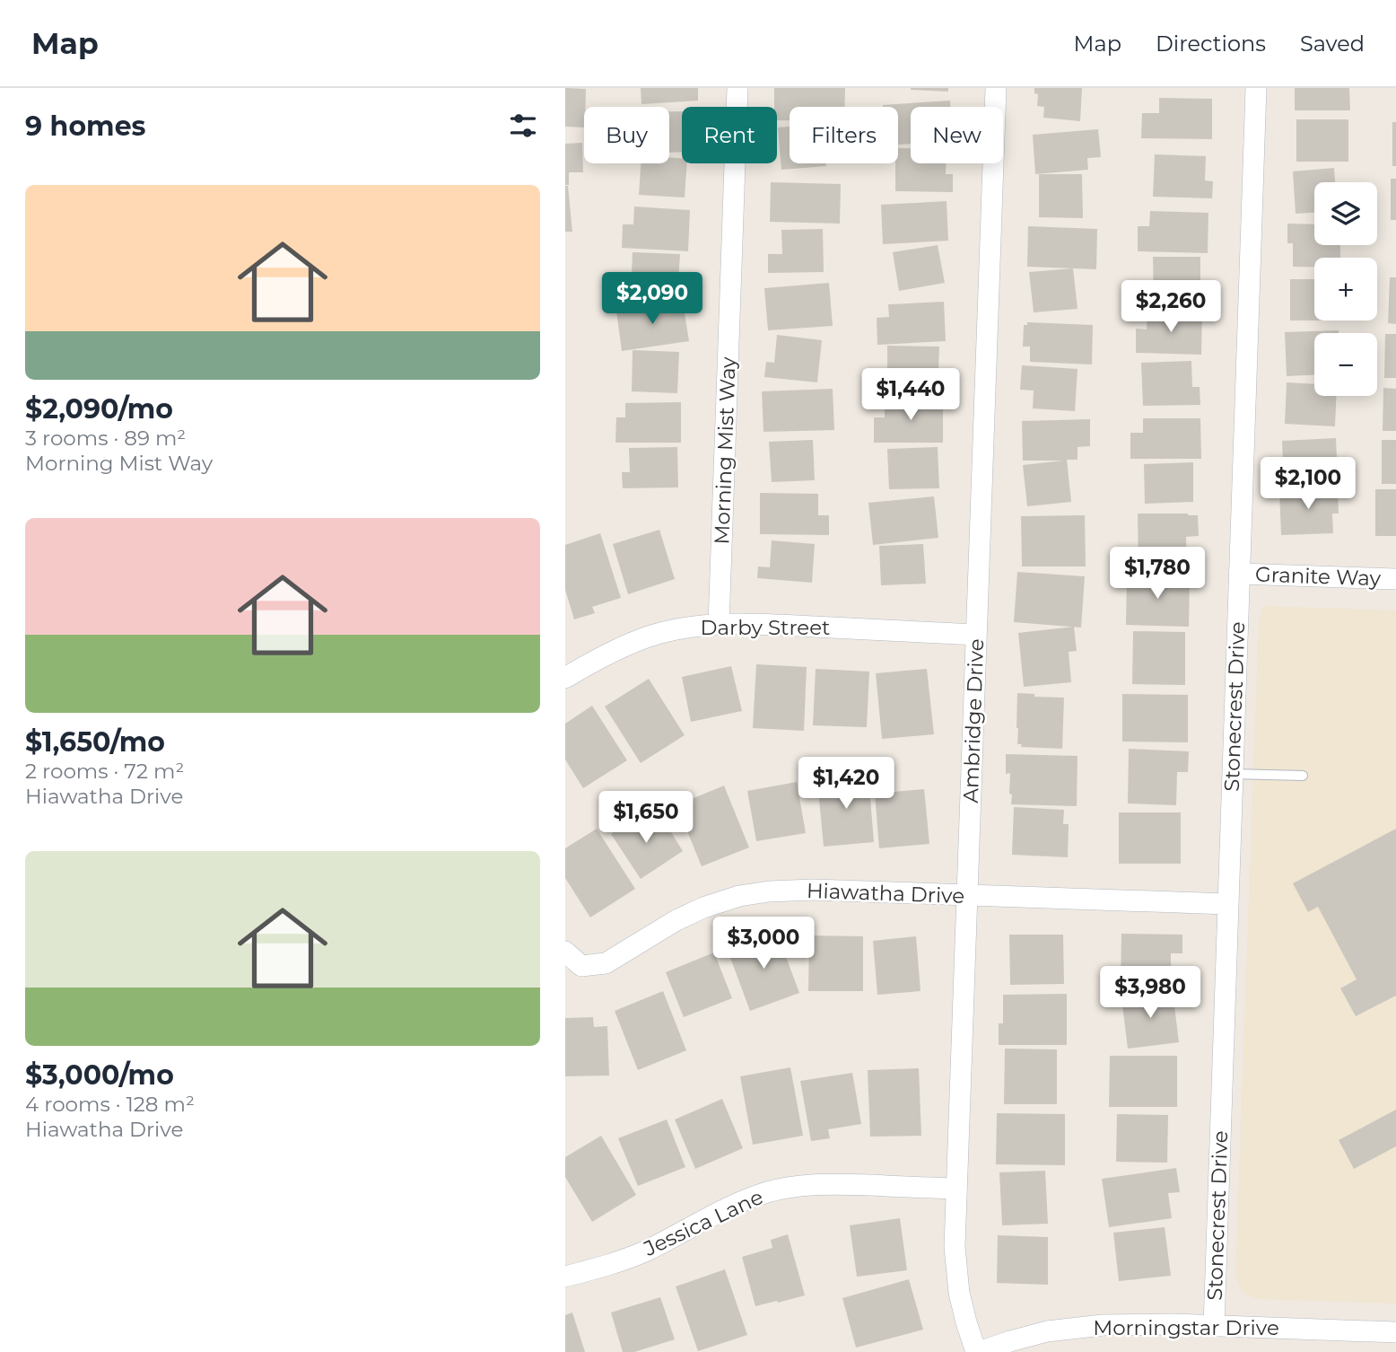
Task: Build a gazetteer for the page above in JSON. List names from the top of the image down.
{
  "streets": {
    "street": [
      "Morning Mist Way",
      "Granite Way",
      "Darby Street",
      "Stonecrest Drive",
      "Ambridge Drive",
      "Hiawatha Drive",
      "Jessica Lane",
      "Morningstar Drive"
    ]
  },
  "crossings": [
    ["Morning Mist Way", "Darby Street"],
    ["Granite Way", "Stonecrest Drive"],
    ["Darby Street", "Ambridge Drive"],
    ["Stonecrest Drive", "Hiawatha Drive"],
    ["Stonecrest Drive", "Morningstar Drive"],
    ["Ambridge Drive", "Hiawatha Drive"],
    ["Ambridge Drive", "Jessica Lane"],
    ["Ambridge Drive", "Morningstar Drive"]
  ],
  "page": {
    "header": "Map",
    "nav": ["Map", "Directions", "Saved"],
    "heading": "9 homes",
    "chip": [
      "Buy",
      "Rent",
      "Filters",
      "New"
    ],
    "list": [
      {
        "name": "$2,090/mo",
        "note": "3 rooms · 89 m² · Morning Mist Way"
      },
      {
        "name": "$1,650/mo",
        "note": "2 rooms · 72 m² · Hiawatha Drive"
      },
      {
        "name": "$3,000/mo",
        "note": "4 rooms · 128 m² · Hiawatha Drive"
      }
    ],
    "map_buttons": ["+", "−"],
    "price": [
      "$2,090",
      "$2,260",
      "$1,440",
      "$2,100",
      "$1,780",
      "$1,420",
      "$1,650",
      "$3,000",
      "$3,980"
    ]
  }
}
